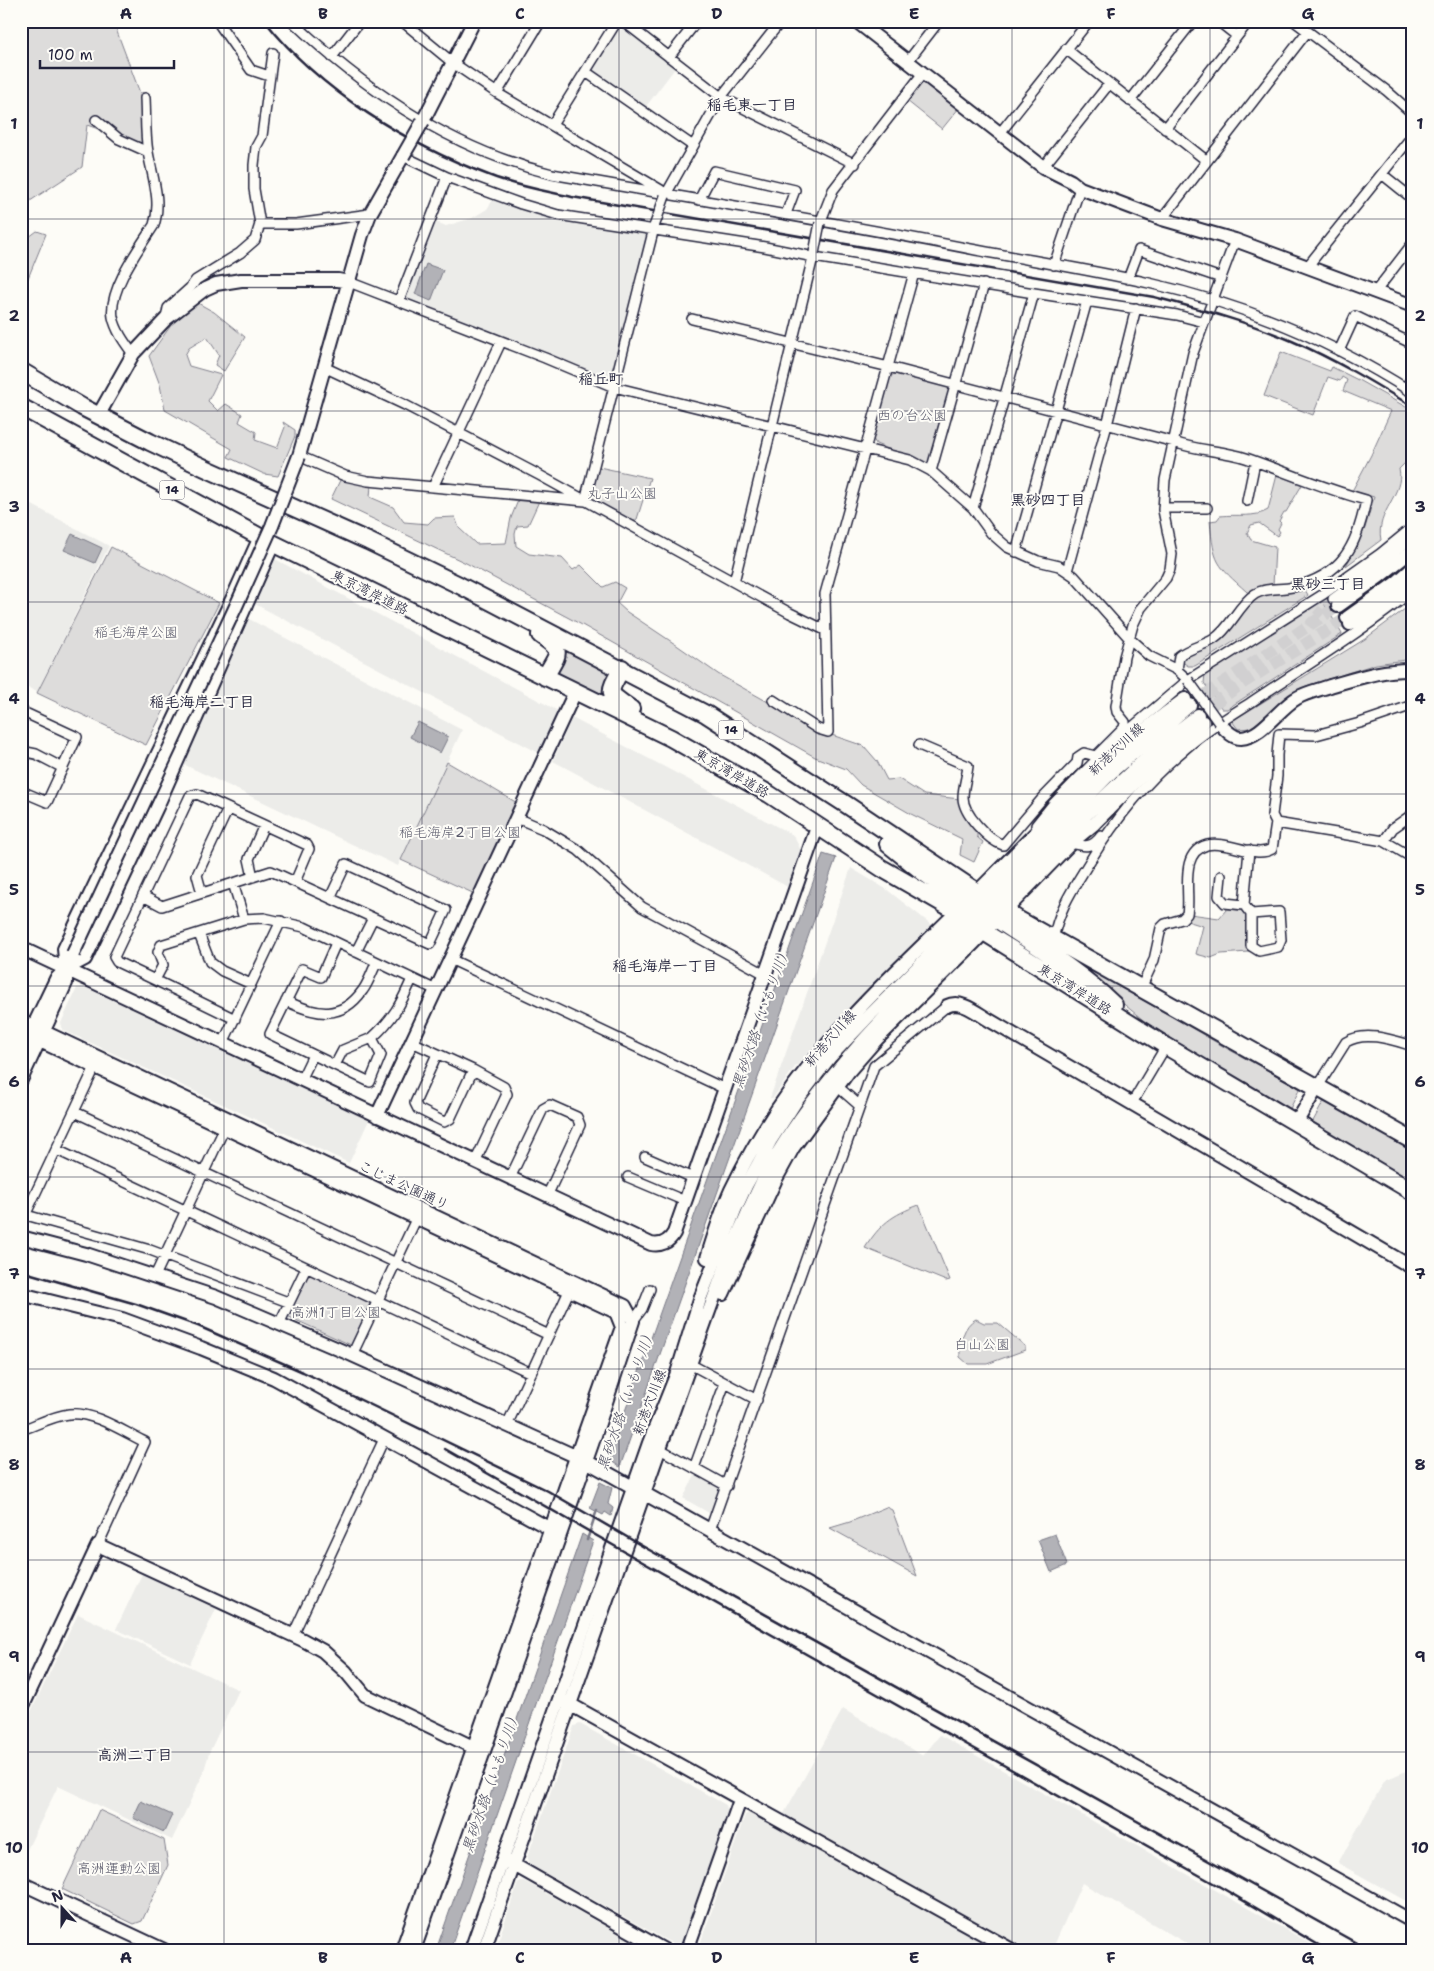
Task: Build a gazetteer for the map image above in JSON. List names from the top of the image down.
{
  "streets": {
    "highway": ["14", "東京湾岸道路"],
    "street": ["新港穴川線", "こじま公園通り"]
  },
  "districts": [
    "稲毛東一丁目",
    "稲丘町",
    "黒砂四丁目",
    "黒砂三丁目",
    "稲毛海岸二丁目",
    "稲毛海岸一丁目",
    "高洲二丁目"
  ],
  "water": ["黒砂水路（いもり川）"],
  "parks": [
    "西の台公園",
    "丸子山公園",
    "稲毛海岸公園",
    "稲毛海岸2丁目公園",
    "高洲1丁目公園",
    "白山公園",
    "高洲運動公園"
  ],
  "scale_bar": "100 m",
  "north": "top",
  "grid": {
    "columns": [
      "A",
      "B",
      "C",
      "D",
      "E",
      "F",
      "G"
    ],
    "rows": [
      "1",
      "2",
      "3",
      "4",
      "5",
      "6",
      "7",
      "8",
      "9",
      "10"
    ]
  }
}
